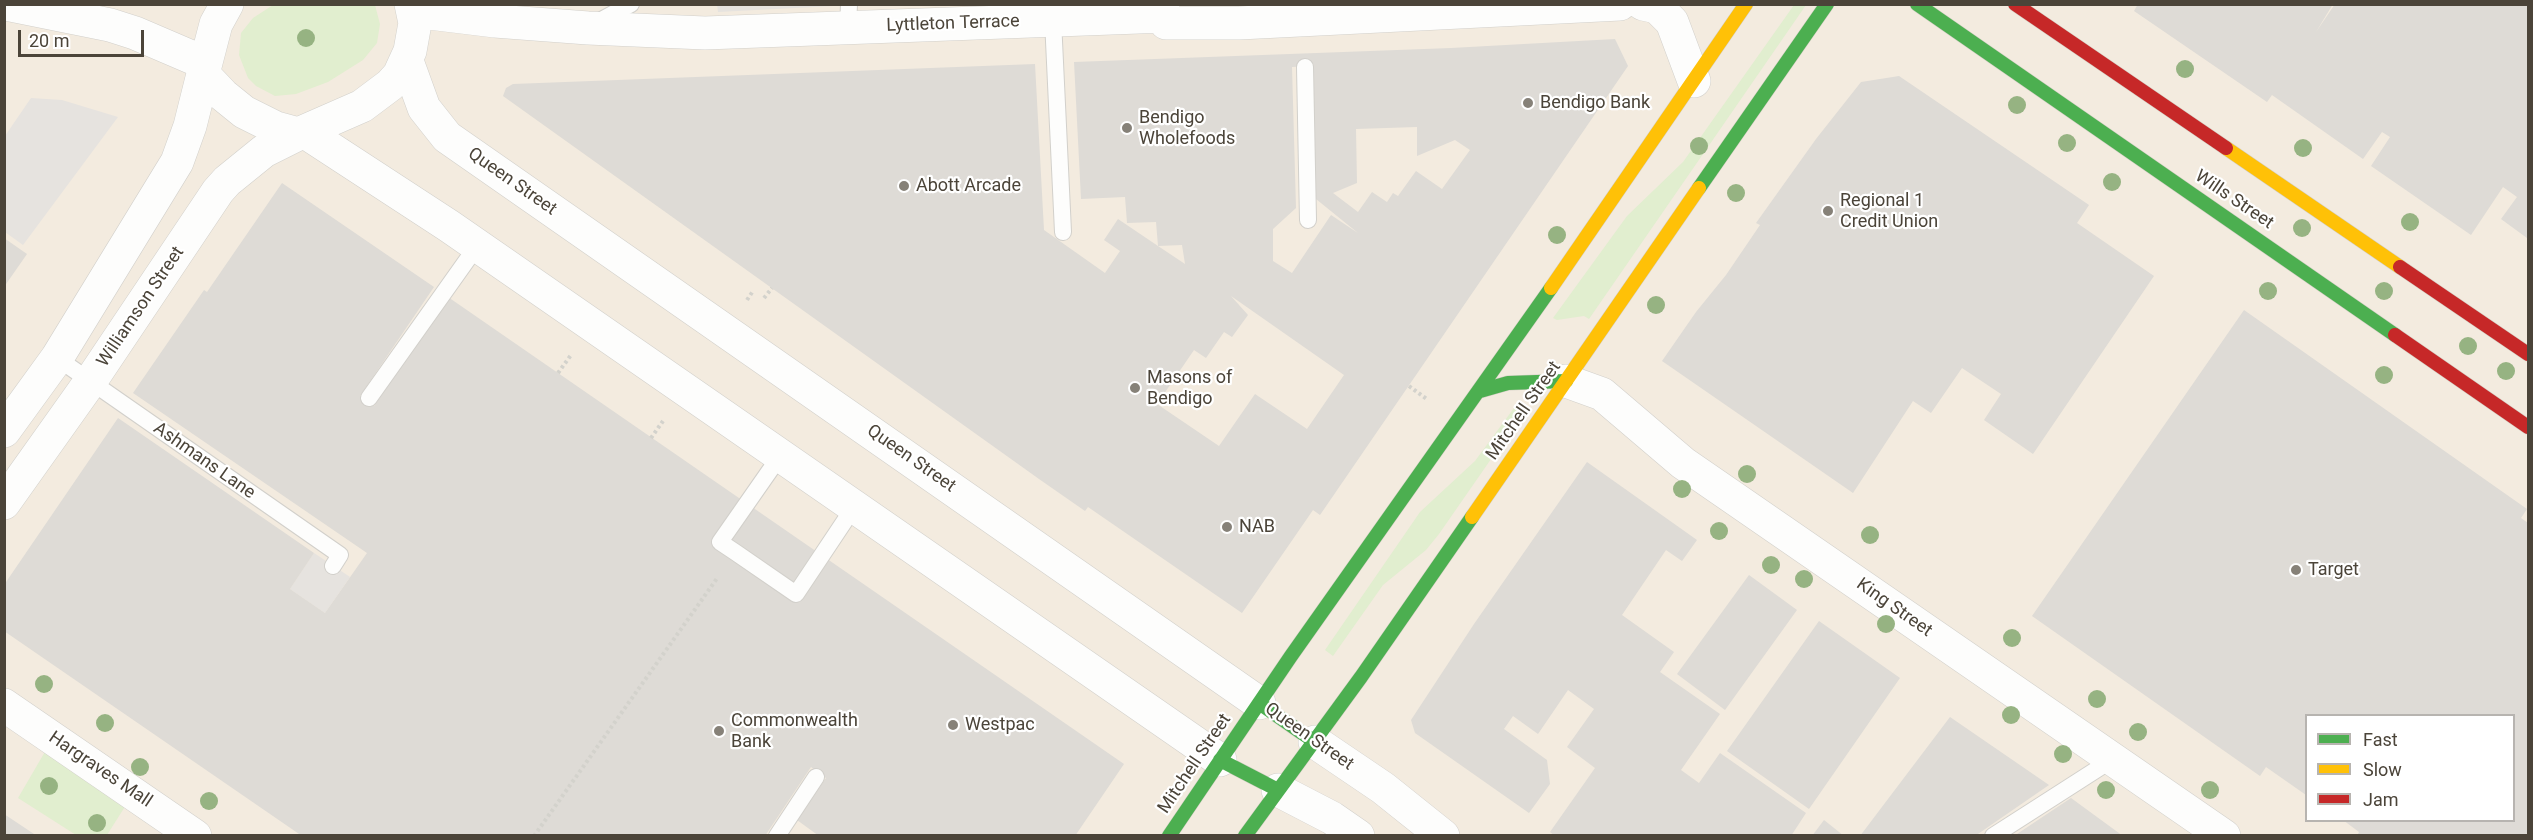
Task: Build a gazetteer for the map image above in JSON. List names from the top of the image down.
{
  "streets": {
    "street": [
      "Lyttleton Terrace",
      "Queen Street",
      "Wills Street",
      "Williamson Street",
      "Mitchell Street",
      "King Street",
      "Hargraves Mall"
    ],
    "lane": ["Ashmans Lane"]
  },
  "crossings": [
    ["Lyttleton Terrace", "Queen Street"],
    ["Lyttleton Terrace", "Williamson Street"],
    ["Queen Street", "Williamson Street"],
    ["Queen Street", "Mitchell Street"],
    ["Williamson Street", "Ashmans Lane"],
    ["Mitchell Street", "King Street"]
  ],
  "places": [
    "Bendigo Bank",
    "Bendigo Wholefoods",
    "Abott Arcade",
    "Regional 1 Credit Union",
    "Masons of Bendigo",
    "NAB",
    "Target",
    "Westpac",
    "Commonwealth Bank"
  ],
  "legend": ["Fast", "Slow", "Jam"],
  "scale_bar": "20 m"
}
